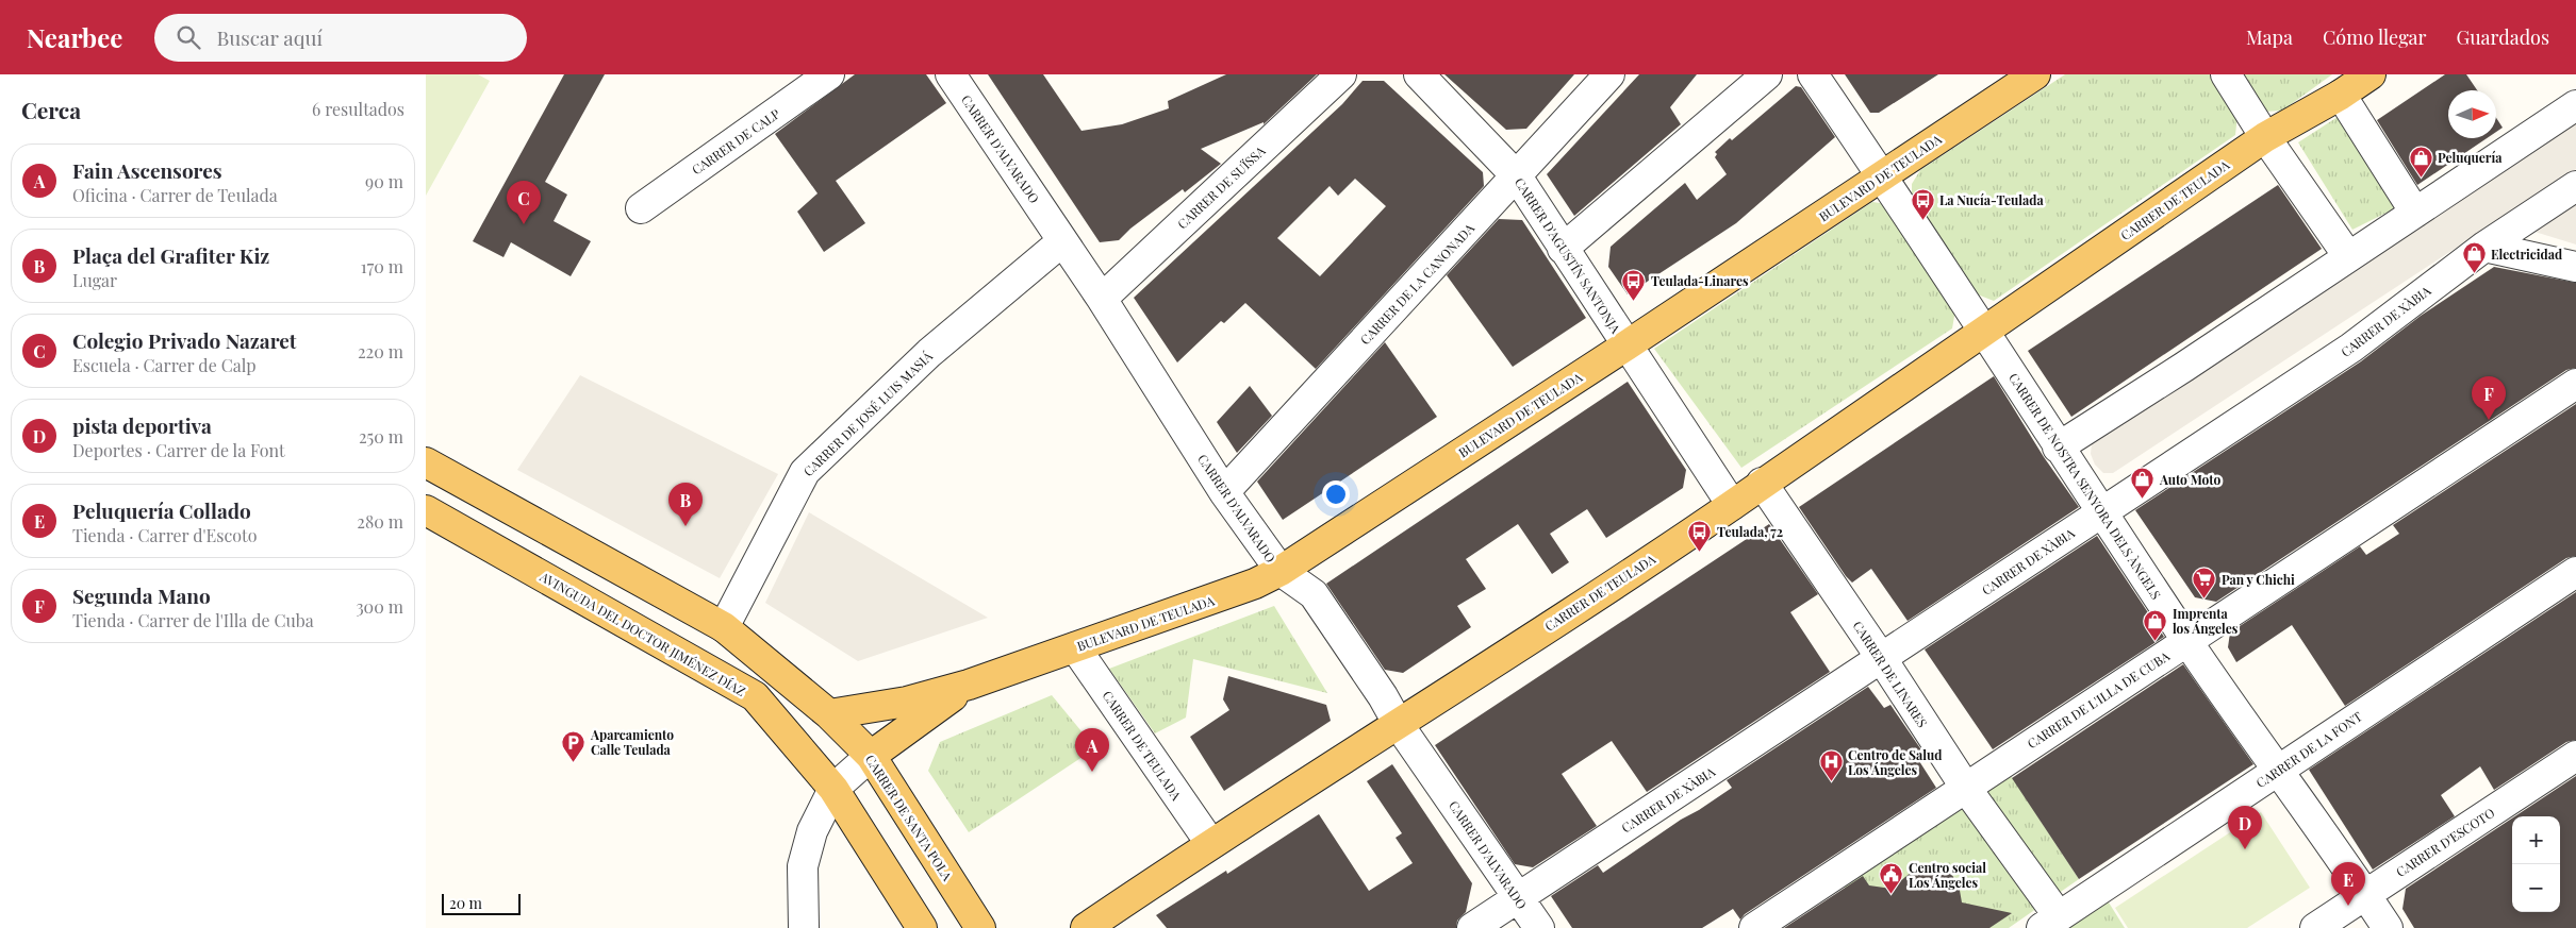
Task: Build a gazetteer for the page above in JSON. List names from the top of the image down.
{
  "streets": {
    "main road": [
      "BULEVARD DE TEULADA",
      "CARRER DE TEULADA",
      "AVINGUDA DEL DOCTOR JIMÉNEZ DÍAZ",
      "CARRER DE SANTA POLA"
    ],
    "street": [
      "CARRER DE CALP",
      "CARRER D'ALVARADO",
      "CARRER DE SUÏSSA",
      "CARRER D'AGUSTÍN SANTONJA",
      "CARRER DE LA CANONADA",
      "CARRER DE XÀBIA",
      "CARRER DE JOSÉ LUIS MASIÁ",
      "CARRER DE NOSTRA SENYORA DELS ÀNGELS",
      "CARRER DE LINARES",
      "CARRER DE L'ILLA DE CUBA",
      "CARRER DE LA FONT",
      "CARRER D'ESCOTO"
    ]
  },
  "crossings": [
    ["CARRER D'ALVARADO", "BULEVARD DE TEULADA"],
    ["CARRER D'ALVARADO", "CARRER DE SUÏSSA"],
    ["CARRER D'ALVARADO", "CARRER DE TEULADA"],
    ["CARRER D'ALVARADO", "CARRER DE LA CANONADA"],
    ["CARRER D'ALVARADO", "CARRER DE XÀBIA"],
    ["CARRER D'ALVARADO", "CARRER DE JOSÉ LUIS MASIÁ"],
    ["BULEVARD DE TEULADA", "CARRER DE TEULADA"],
    ["BULEVARD DE TEULADA", "CARRER D'AGUSTÍN SANTONJA"],
    ["BULEVARD DE TEULADA", "AVINGUDA DEL DOCTOR JIMÉNEZ DÍAZ"],
    ["BULEVARD DE TEULADA", "CARRER DE SANTA POLA"],
    ["CARRER DE TEULADA", "CARRER D'AGUSTÍN SANTONJA"],
    ["CARRER DE TEULADA", "CARRER DE NOSTRA SENYORA DELS ÀNGELS"],
    ["CARRER DE TEULADA", "CARRER DE LINARES"],
    ["CARRER D'AGUSTÍN SANTONJA", "CARRER DE LA CANONADA"],
    ["CARRER DE XÀBIA", "CARRER DE NOSTRA SENYORA DELS ÀNGELS"],
    ["CARRER DE XÀBIA", "CARRER DE LINARES"],
    ["CARRER DE NOSTRA SENYORA DELS ÀNGELS", "CARRER DE L'ILLA DE CUBA"],
    ["CARRER DE NOSTRA SENYORA DELS ÀNGELS", "CARRER DE LA FONT"],
    ["CARRER DE NOSTRA SENYORA DELS ÀNGELS", "CARRER D'ESCOTO"],
    ["CARRER DE LINARES", "CARRER DE L'ILLA DE CUBA"],
    ["CARRER DE LINARES", "CARRER DE LA FONT"]
  ],
  "places": {
    "shop": [
      "Peluquería",
      "Electricidad",
      "Auto Moto",
      "Imprenta los Ángeles"
    ],
    "bus stop": ["La Nucía-Teulada", "Teulada-Linares", "Teulada, 72"],
    "supermarket": ["Pan y Chichi"],
    "parking": ["Aparcamiento Calle Teulada"],
    "hospital": ["Centro de Salud Los Ángeles"],
    "public building": ["Centro social Los Ángeles"]
  },
  "scale_bar": "20 m",
  "north": "right",
  "page": {
    "header": "Nearbee",
    "search": "Buscar aquí",
    "nav": ["Mapa", "Cómo llegar", "Guardados"],
    "heading": ["Cerca", "6 resultados"],
    "list": [
      {
        "mark": "A",
        "name": "Fain Ascensores",
        "note": "Oficina · Carrer de Teulada",
        "value": "90 m"
      },
      {
        "mark": "B",
        "name": "Plaça del Grafiter Kiz",
        "note": "Lugar",
        "value": "170 m"
      },
      {
        "mark": "C",
        "name": "Colegio Privado Nazaret",
        "note": "Escuela · Carrer de Calp",
        "value": "220 m"
      },
      {
        "mark": "D",
        "name": "pista deportiva",
        "note": "Deportes · Carrer de la Font",
        "value": "250 m"
      },
      {
        "mark": "E",
        "name": "Peluquería Collado",
        "note": "Tienda · Carrer d'Escoto",
        "value": "280 m"
      },
      {
        "mark": "F",
        "name": "Segunda Mano",
        "note": "Tienda · Carrer de l'Illa de Cuba",
        "value": "300 m"
      }
    ],
    "pins": [
      "C",
      "F",
      "B",
      "A",
      "D",
      "E"
    ],
    "map_buttons": ["+", "−"],
    "scale": "20 m"
  }
}
